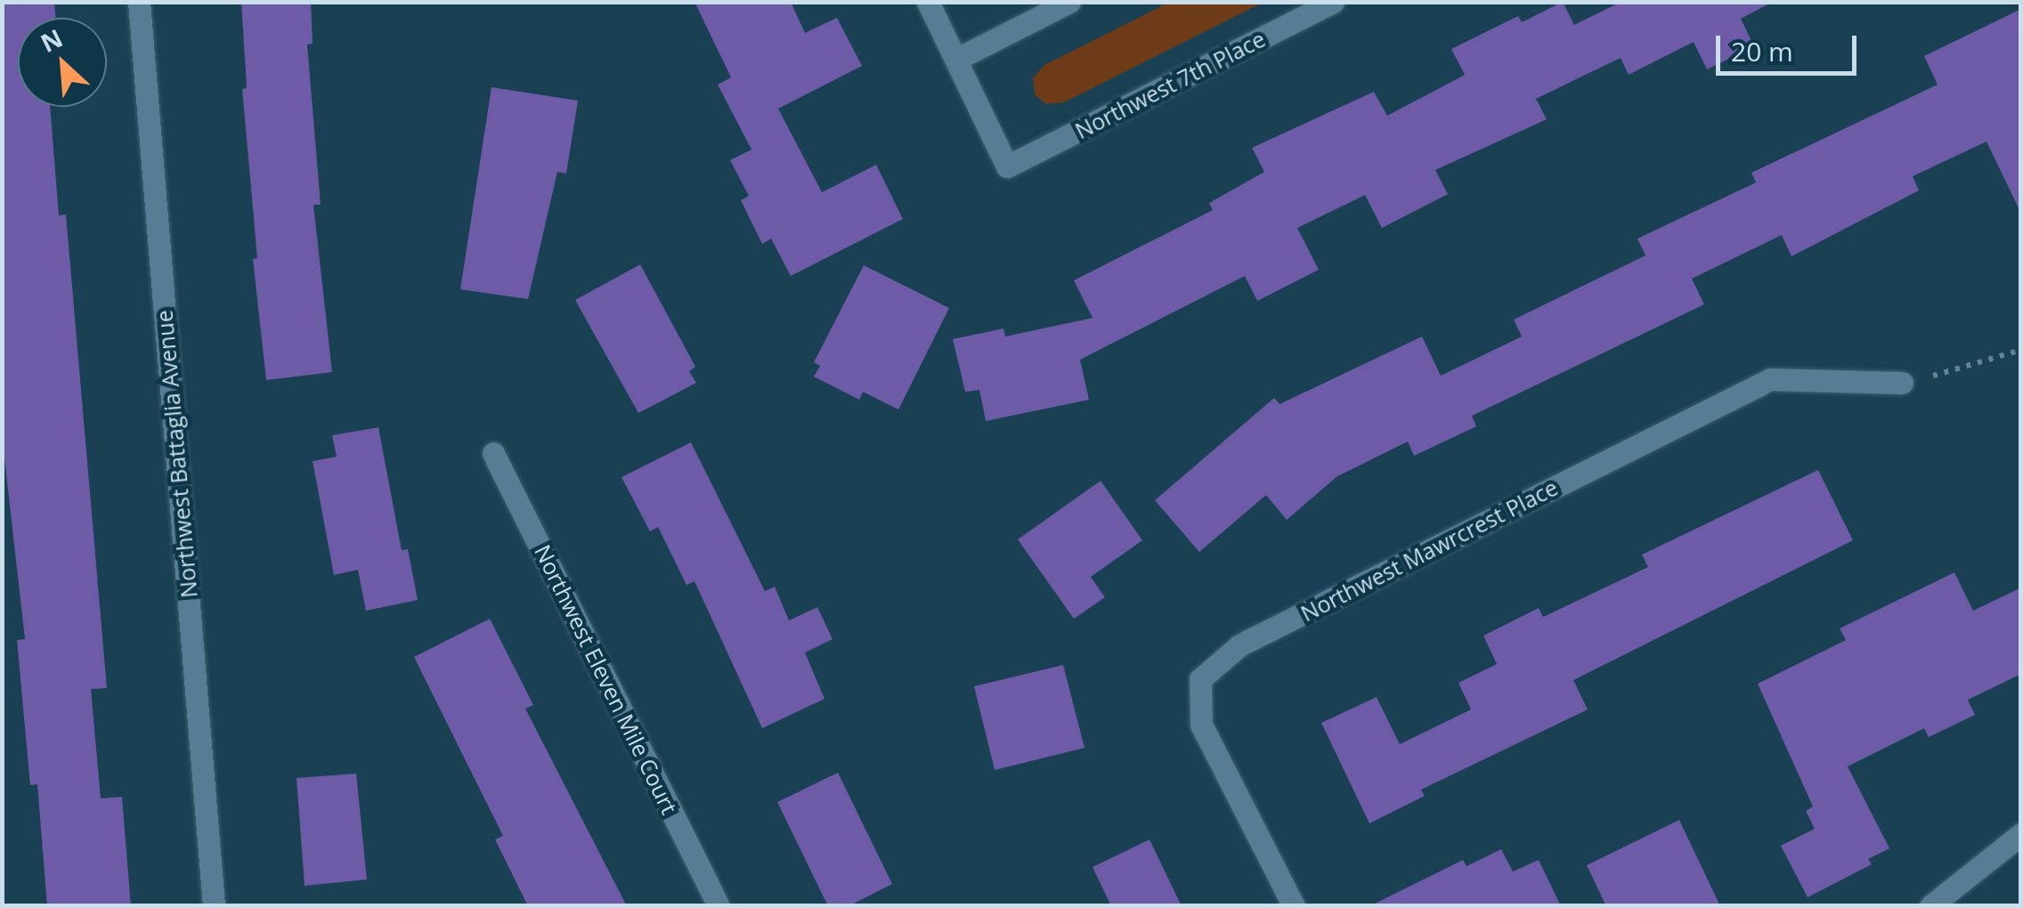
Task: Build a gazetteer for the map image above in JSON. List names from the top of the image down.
{
  "streets": {
    "street": [
      "Northwest 7th Place",
      "Northwest Battaglia Avenue",
      "Northwest Mawrcrest Place",
      "Northwest Eleven Mile Court"
    ]
  },
  "scale_bar": "20 m",
  "north": "top left"
}
